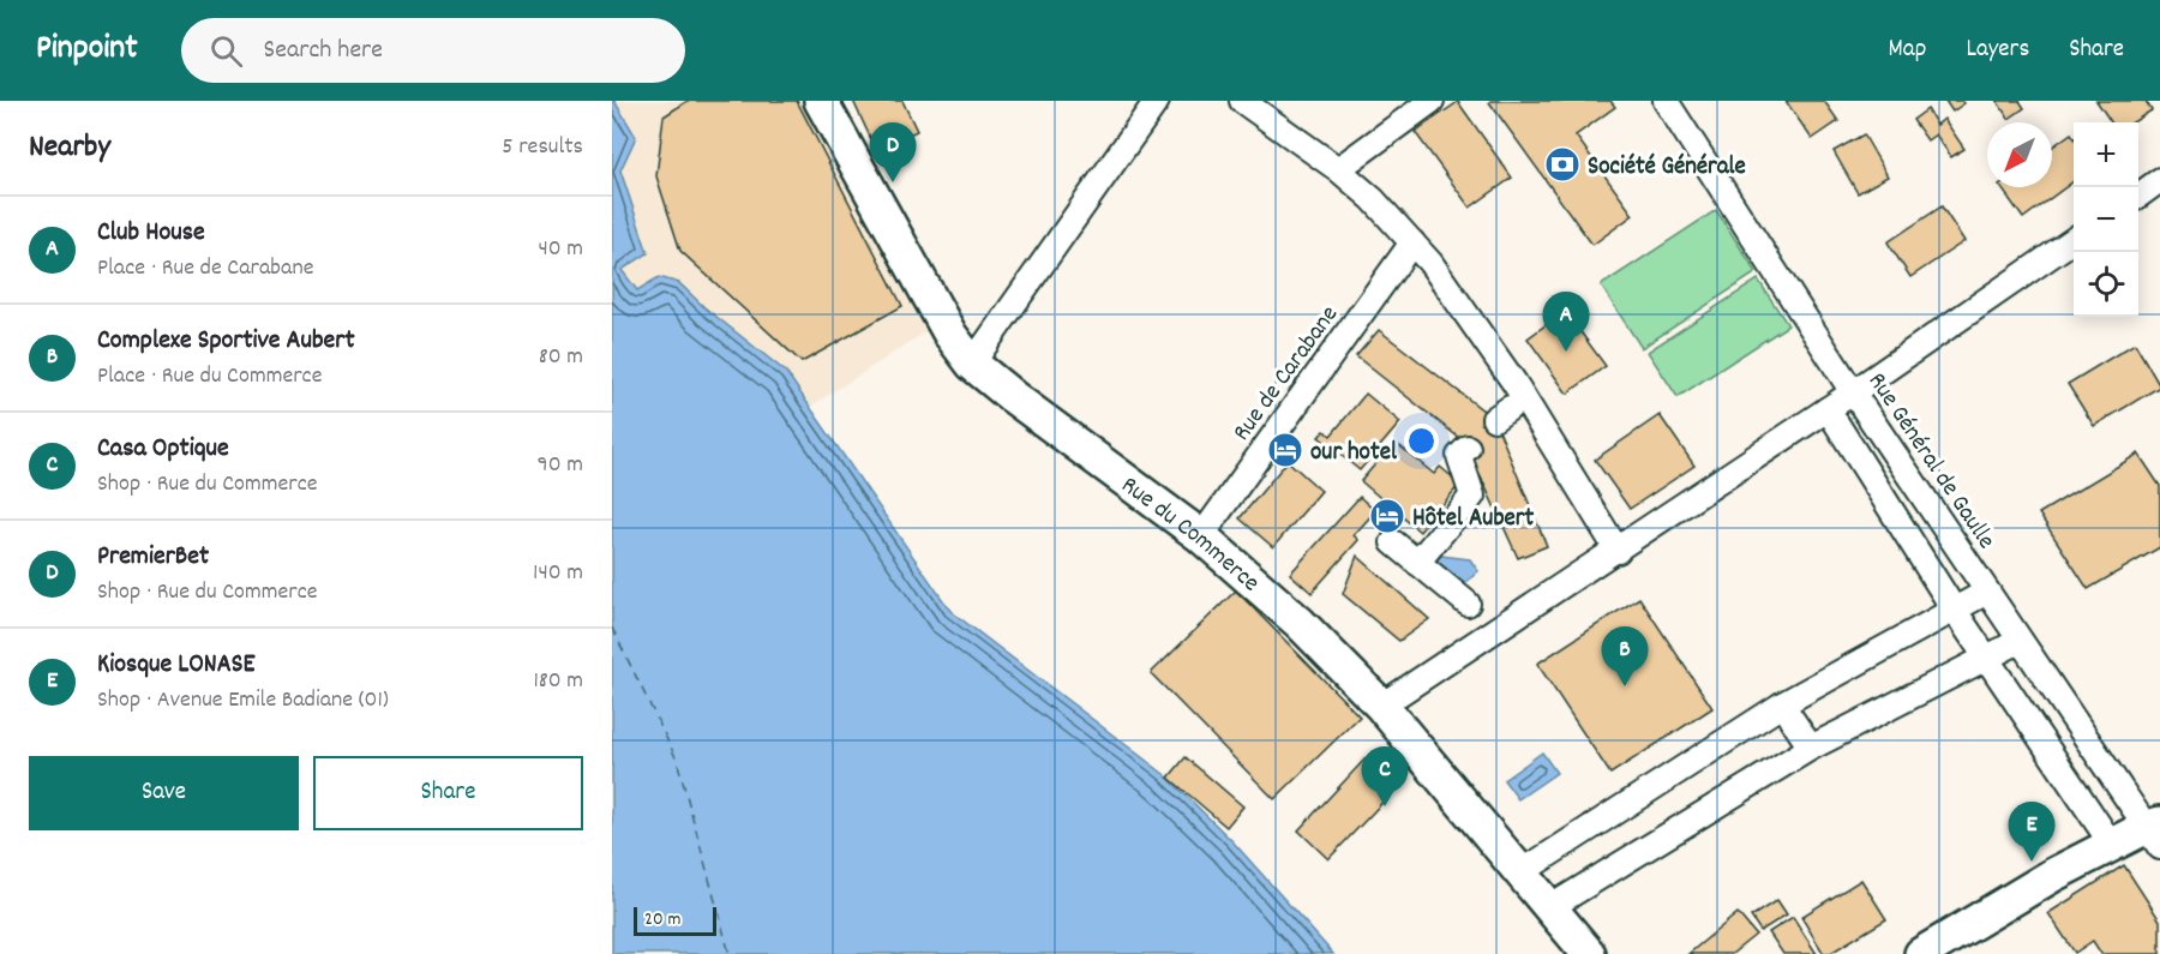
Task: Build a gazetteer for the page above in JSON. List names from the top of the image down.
{
  "streets": {
    "street": ["Rue de Carabane", "Rue Général de Gaulle", "Rue du Commerce"]
  },
  "crossings": [
    ["Rue de Carabane", "Rue du Commerce"]
  ],
  "places": {
    "bank": ["Société Générale"],
    "hotel": ["our hotel", "Hôtel Aubert"]
  },
  "scale_bar": "20 m",
  "north": "bottom left",
  "page": {
    "header": "Pinpoint",
    "search": "Search here",
    "nav": ["Map", "Layers", "Share"],
    "heading": ["Nearby", "5 results"],
    "map_buttons": ["+", "−"],
    "pins": [
      "D",
      "A",
      "B",
      "C",
      "E"
    ],
    "list": [
      {
        "mark": "A",
        "name": "Club House",
        "note": "Place · Rue de Carabane",
        "value": "40 m"
      },
      {
        "mark": "B",
        "name": "Complexe Sportive Aubert",
        "note": "Place · Rue du Commerce",
        "value": "80 m"
      },
      {
        "mark": "C",
        "name": "Casa Optique",
        "note": "Shop · Rue du Commerce",
        "value": "90 m"
      },
      {
        "mark": "D",
        "name": "PremierBet",
        "note": "Shop · Rue du Commerce",
        "value": "140 m"
      },
      {
        "mark": "E",
        "name": "Kiosque LONASE",
        "note": "Shop · Avenue Emile Badiane (01)",
        "value": "180 m"
      }
    ],
    "buttons": ["Save", "Share"],
    "scale": "20 m"
  }
}
